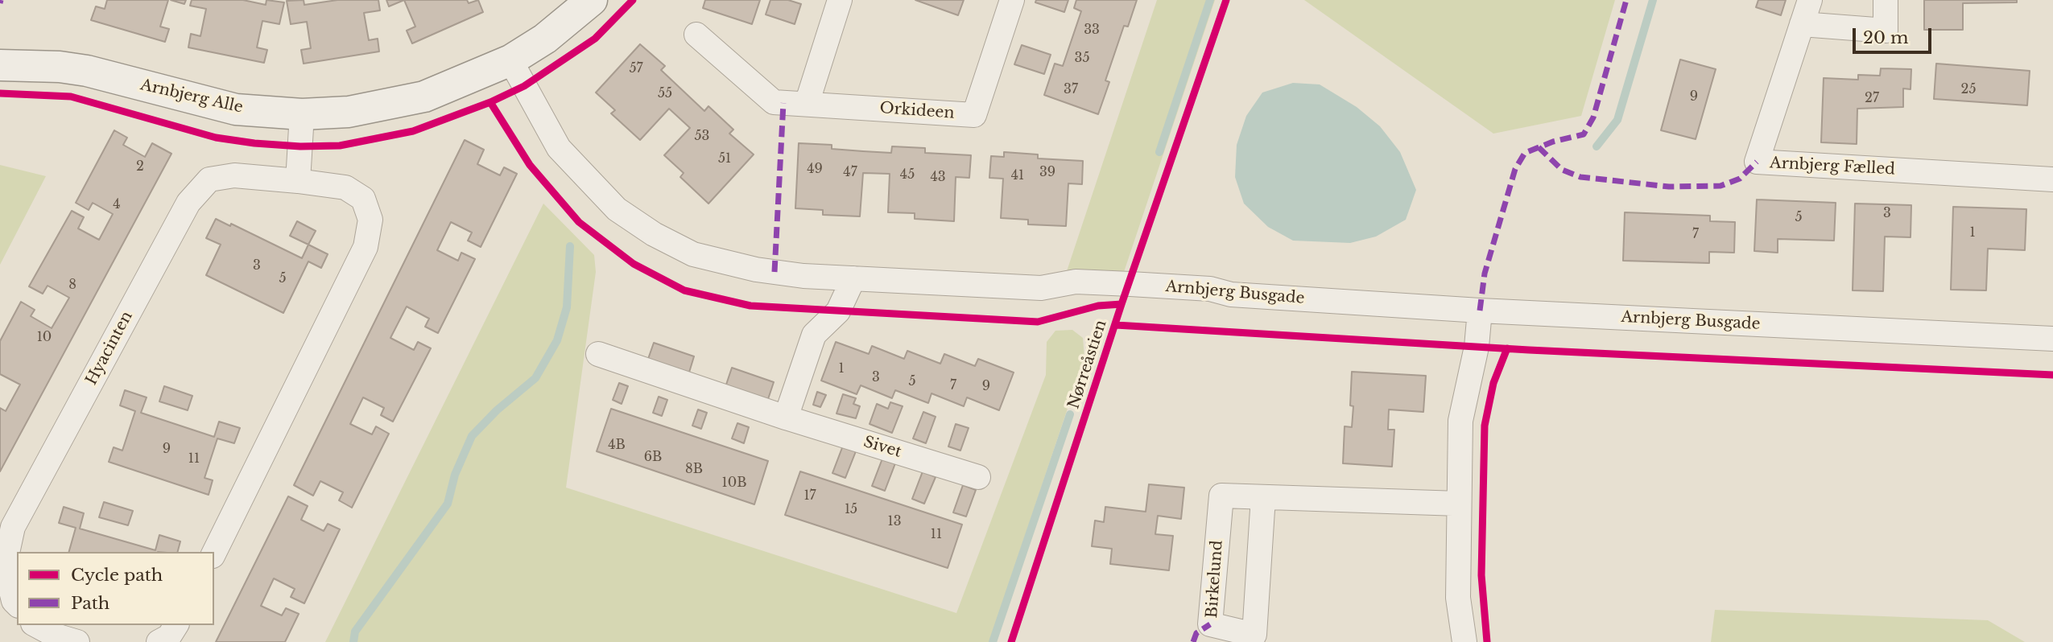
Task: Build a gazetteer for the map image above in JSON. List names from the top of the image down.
{
  "streets": {
    "street": [
      "Arnbjerg Alle",
      "Orkideen",
      "Arnbjerg Fælled",
      "Arnbjerg Busgade",
      "Hyacinten",
      "Sivet",
      "Birkelund"
    ],
    "cycle path": ["Nørreåstien"]
  },
  "crossings": [
    ["Arnbjerg Alle", "Arnbjerg Busgade"]
  ],
  "house_numbers": [
    "33",
    "35",
    "57",
    "37",
    "25",
    "55",
    "9",
    "27",
    "53",
    "51",
    "2",
    "49",
    "47",
    "39",
    "45",
    "41",
    "43",
    "4",
    "3",
    "5",
    "1",
    "7",
    "3",
    "5",
    "8",
    "10",
    "1",
    "3",
    "5",
    "7",
    "9",
    "4B",
    "9",
    "6B",
    "11",
    "8B",
    "10B",
    "17",
    "15",
    "13",
    "11"
  ],
  "legend": ["Cycle path", "Path"],
  "scale_bar": "20 m"
}
